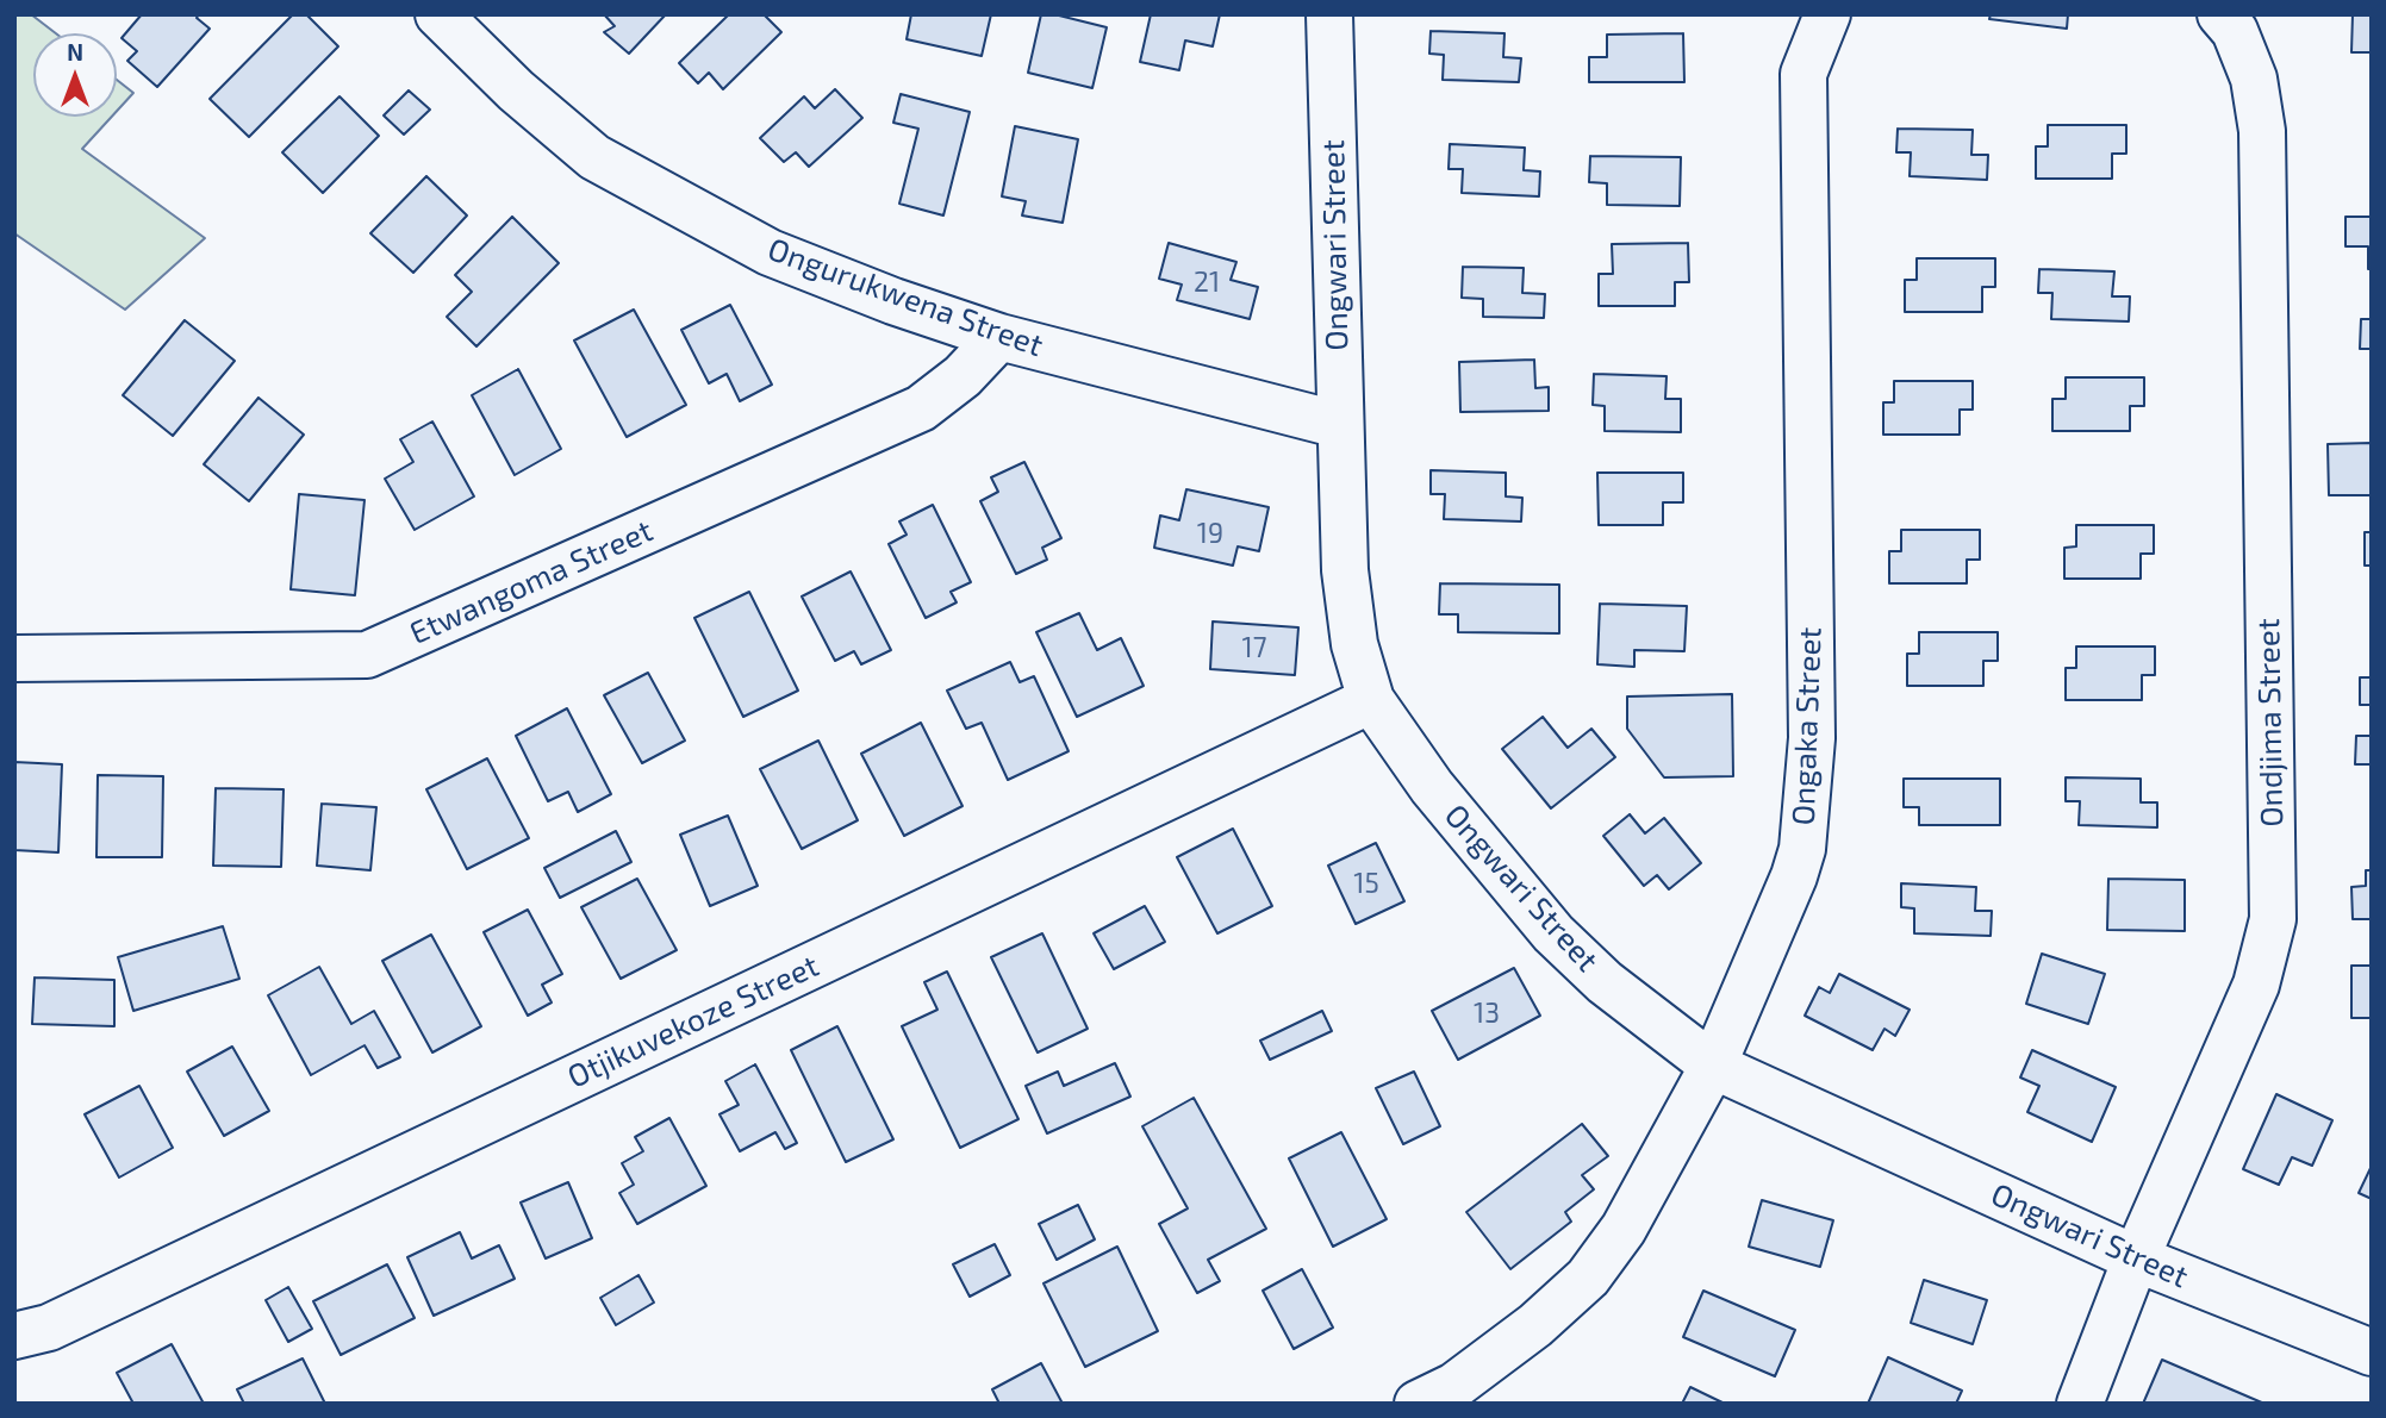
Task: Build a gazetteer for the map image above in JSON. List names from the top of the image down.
{
  "streets": {
    "street": [
      "Ongwari Street",
      "Ongurukwena Street",
      "Etwangoma Street",
      "Ondjima Street",
      "Ongaka Street",
      "Otjikuvekoze Street"
    ]
  },
  "crossings": [
    ["Ongwari Street", "Ongurukwena Street"],
    ["Ongwari Street", "Ondjima Street"],
    ["Ongwari Street", "Ongaka Street"],
    ["Ongwari Street", "Otjikuvekoze Street"],
    ["Ongurukwena Street", "Etwangoma Street"]
  ],
  "house_numbers": [
    "21",
    "19",
    "17",
    "15",
    "13"
  ],
  "north": "top"
}
